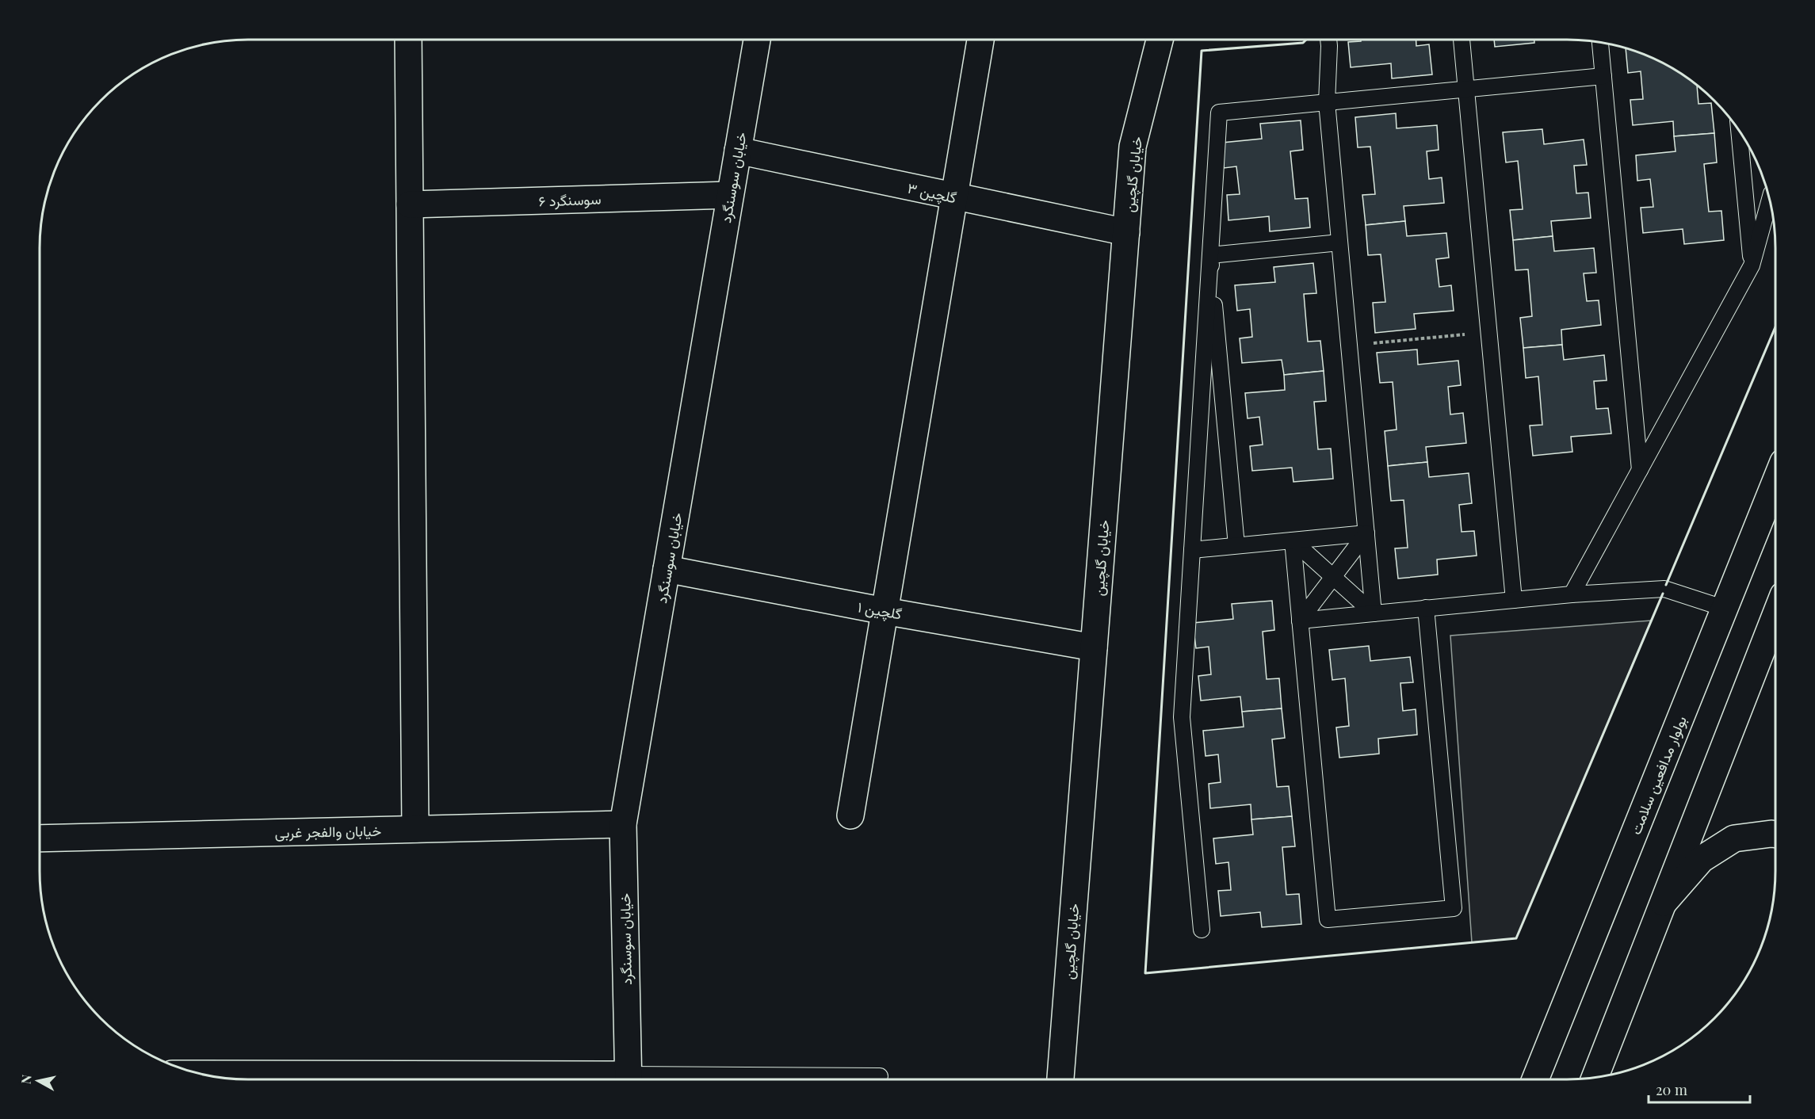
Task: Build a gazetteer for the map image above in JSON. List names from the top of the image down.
{
  "streets": {
    "main road": [
      "خیابان گلچین",
      "خیابان سوسنگرد",
      "گلچین ۳",
      "سوسنگرد ۶",
      "گلچین ۱",
      "بولوار مدافعین سلامت",
      "خیابان والفجر غربی"
    ]
  },
  "crossings": [
    ["خیابان گلچین", "گلچین ۳"],
    ["خیابان گلچین", "گلچین ۱"],
    ["خیابان سوسنگرد", "گلچین ۳"],
    ["خیابان سوسنگرد", "سوسنگرد ۶"],
    ["خیابان سوسنگرد", "گلچین ۱"],
    ["خیابان سوسنگرد", "خیابان والفجر غربی"]
  ],
  "scale_bar": "20 m",
  "north": "left"
}
